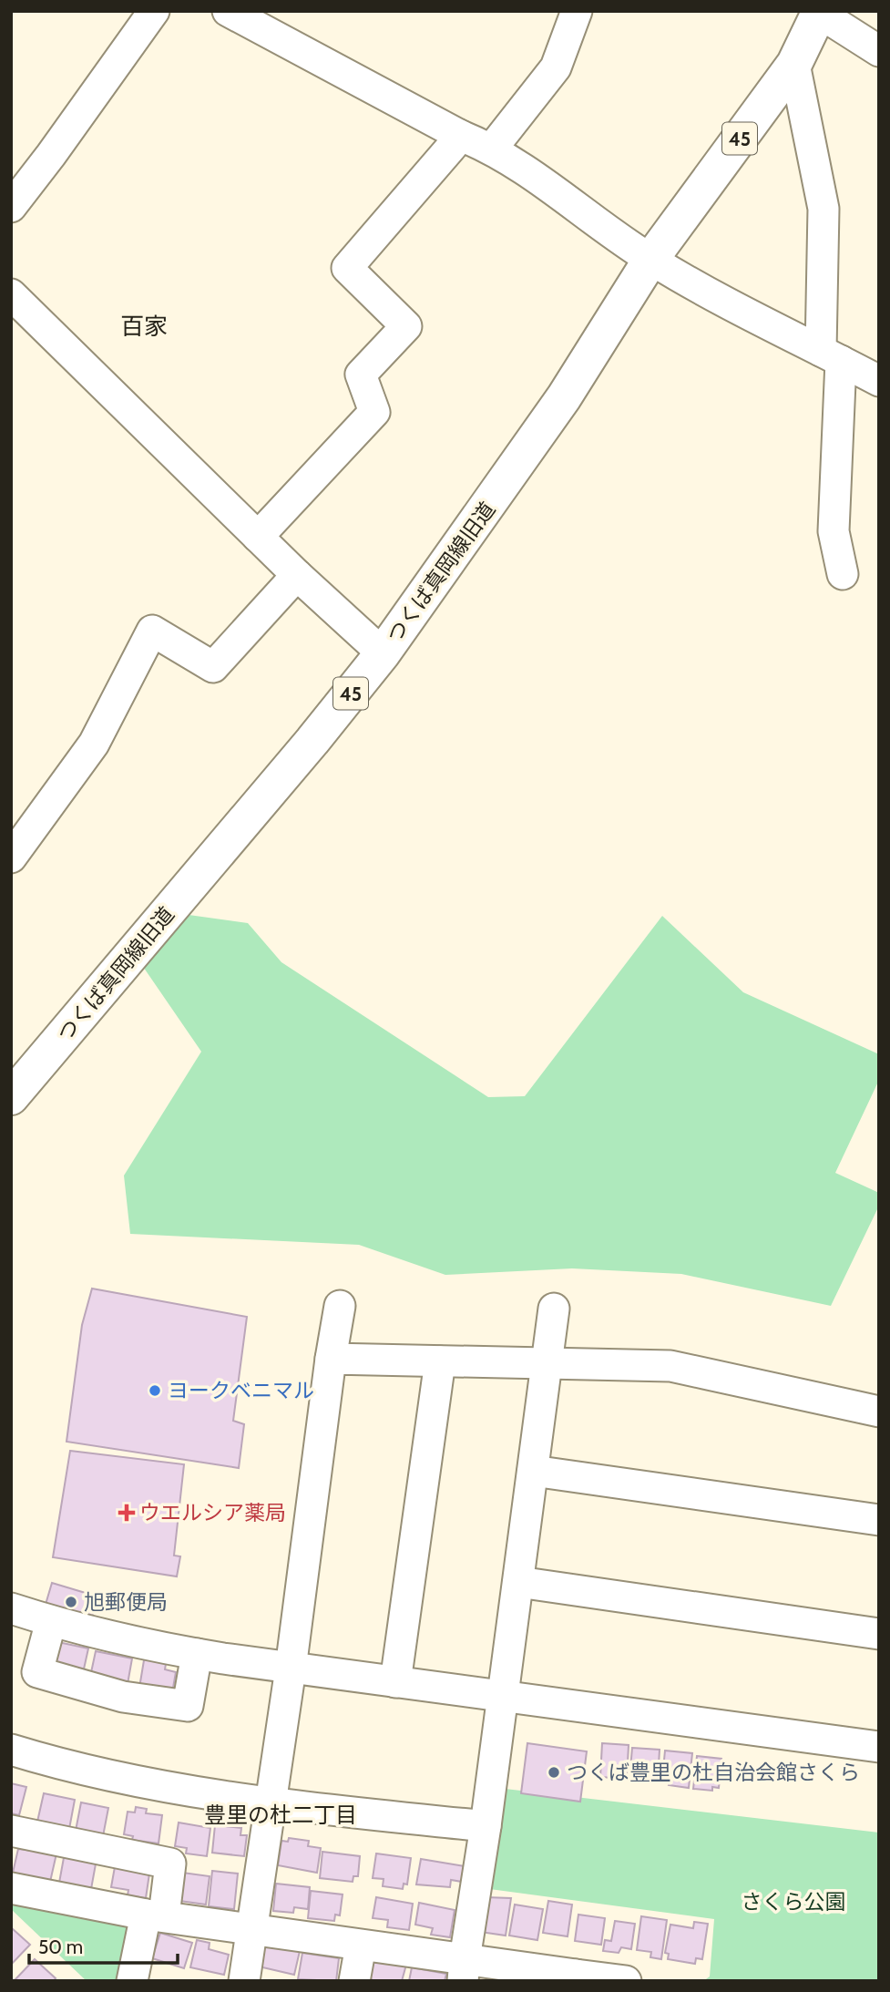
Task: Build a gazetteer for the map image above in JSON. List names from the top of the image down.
{
  "streets": {
    "main road": ["45", "つくば真岡線旧道"]
  },
  "districts": ["百家", "豊里の杜二丁目"],
  "parks": ["さくら公園"],
  "places": {
    "other": ["ヨークベニマル", "旭郵便局", "つくば豊里の杜自治会館さくら"],
    "health": ["ウエルシア薬局"]
  },
  "scale_bar": "50 m"
}
